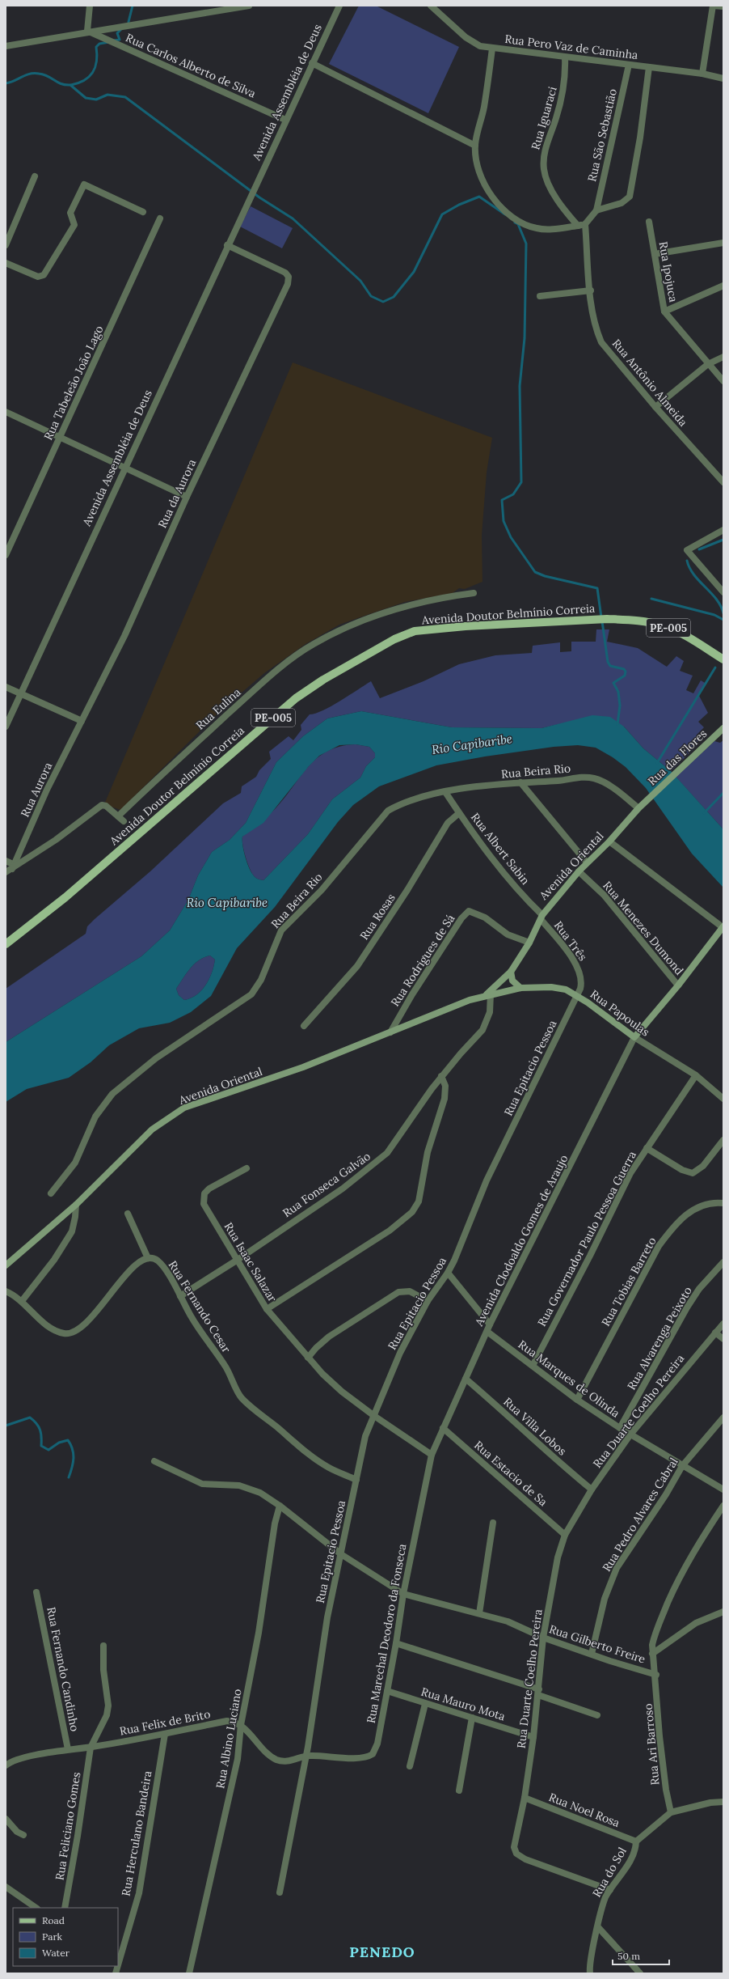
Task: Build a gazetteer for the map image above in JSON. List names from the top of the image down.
{
  "streets": {
    "main road": ["Avenida Doutor Belmínio Correia", "PE-005"],
    "street": [
      "Rua Pero Vaz de Caminha",
      "Rua Carlos Alberto de Silva",
      "Avenida Assembléia de Deus",
      "Rua Iguaraci",
      "Rua São Sebastião",
      "Rua Ipojuca",
      "Rua Tabeleão João Lago",
      "Rua Antônio Almeida",
      "Rua da Aurora",
      "Rua Eulina",
      "Rua das Flores",
      "Rua Beira Rio",
      "Rua Aurora",
      "Rua Albert Sabin",
      "Avenida Oriental",
      "Rua Rosas",
      "Rua Menezes Dumond",
      "Rua Três",
      "Rua Rodrigues de Sá",
      "Rua Papoulas",
      "Rua Epitacio Pessoa",
      "Rua Fonseca Galvão",
      "Rua Governador Paulo Pessoa Guerra",
      "Avenida Clodoaldo Gomes de Araujo",
      "Rua Isaac Salazar",
      "Rua Tobias Barreto",
      "Rua Fernando Cesar",
      "Rua Alvarenga Peixoto",
      "Rua Marques de Olinda",
      "Rua Duarte Coelho Pereira",
      "Rua Villa Lobos",
      "Rua Estacio de Sa",
      "Rua Pedro Alvares Cabral",
      "Rua Marechal Deodoro da Fonseca",
      "Rua Gilberto Freire",
      "Rua Fernando Candinho",
      "Rua Mauro Mota",
      "Rua Felix de Brito",
      "Rua Albino Luciano",
      "Rua Ari Barroso",
      "Rua Noel Rosa",
      "Rua Feliciano Gomes",
      "Rua Herculano Bandeira",
      "Rua do Sol"
    ]
  },
  "crossings": [
    ["Rua Pero Vaz de Caminha", "Rua Iguaraci"],
    ["Rua Pero Vaz de Caminha", "Rua São Sebastião"],
    ["Rua Carlos Alberto de Silva", "Avenida Assembléia de Deus"],
    ["Avenida Assembléia de Deus", "Rua da Aurora"],
    ["Rua da Aurora", "Rua Aurora"],
    ["Rua das Flores", "Avenida Oriental"],
    ["Rua Beira Rio", "Rua Albert Sabin"],
    ["Rua Beira Rio", "Avenida Oriental"],
    ["Rua Albert Sabin", "Avenida Oriental"],
    ["Rua Albert Sabin", "Rua Rosas"],
    ["Rua Albert Sabin", "Rua Três"],
    ["Avenida Oriental", "Rua Menezes Dumond"],
    ["Avenida Oriental", "Rua Três"],
    ["Avenida Oriental", "Rua Rodrigues de Sá"],
    ["Avenida Oriental", "Rua Papoulas"],
    ["Avenida Oriental", "Rua Fonseca Galvão"],
    ["Rua Três", "Rua Papoulas"],
    ["Rua Três", "Rua Epitacio Pessoa"],
    ["Rua Papoulas", "Rua Epitacio Pessoa"],
    ["Rua Papoulas", "Rua Fonseca Galvão"],
    ["Rua Papoulas", "Rua Governador Paulo Pessoa Guerra"],
    ["Rua Papoulas", "Avenida Clodoaldo Gomes de Araujo"],
    ["Rua Epitacio Pessoa", "Rua Isaac Salazar"],
    ["Rua Epitacio Pessoa", "Rua Fernando Cesar"],
    ["Rua Epitacio Pessoa", "Rua Marechal Deodoro da Fonseca"],
    ["Rua Epitacio Pessoa", "Rua Gilberto Freire"],
    ["Rua Fonseca Galvão", "Rua Isaac Salazar"],
    ["Rua Fonseca Galvão", "Rua Fernando Cesar"],
    ["Rua Governador Paulo Pessoa Guerra", "Rua Marques de Olinda"],
    ["Avenida Clodoaldo Gomes de Araujo", "Rua Isaac Salazar"],
    ["Avenida Clodoaldo Gomes de Araujo", "Rua Marques de Olinda"],
    ["Avenida Clodoaldo Gomes de Araujo", "Rua Villa Lobos"],
    ["Avenida Clodoaldo Gomes de Araujo", "Rua Estacio de Sa"],
    ["Avenida Clodoaldo Gomes de Araujo", "Rua Marechal Deodoro da Fonseca"],
    ["Rua Isaac Salazar", "Rua Marechal Deodoro da Fonseca"],
    ["Rua Tobias Barreto", "Rua Marques de Olinda"],
    ["Rua Alvarenga Peixoto", "Rua Marques de Olinda"],
    ["Rua Marques de Olinda", "Rua Duarte Coelho Pereira"],
    ["Rua Marques de Olinda", "Rua Pedro Alvares Cabral"],
    ["Rua Duarte Coelho Pereira", "Rua Villa Lobos"],
    ["Rua Duarte Coelho Pereira", "Rua Estacio de Sa"],
    ["Rua Duarte Coelho Pereira", "Rua Gilberto Freire"],
    ["Rua Duarte Coelho Pereira", "Rua Mauro Mota"],
    ["Rua Duarte Coelho Pereira", "Rua Noel Rosa"],
    ["Rua Duarte Coelho Pereira", "Rua do Sol"],
    ["Rua Pedro Alvares Cabral", "Rua Gilberto Freire"],
    ["Rua Marechal Deodoro da Fonseca", "Rua Gilberto Freire"],
    ["Rua Marechal Deodoro da Fonseca", "Rua Mauro Mota"],
    ["Rua Gilberto Freire", "Rua Albino Luciano"],
    ["Rua Gilberto Freire", "Rua Ari Barroso"],
    ["Rua Fernando Candinho", "Rua Felix de Brito"],
    ["Rua Felix de Brito", "Rua Albino Luciano"],
    ["Rua Felix de Brito", "Rua Feliciano Gomes"],
    ["Rua Felix de Brito", "Rua Herculano Bandeira"],
    ["Rua Ari Barroso", "Rua do Sol"],
    ["Rua Noel Rosa", "Rua do Sol"]
  ],
  "districts": ["PENEDO"],
  "water": ["Rio Capibaribe"],
  "legend": ["Road", "Park", "Water"],
  "scale_bar": "50 m"
}
